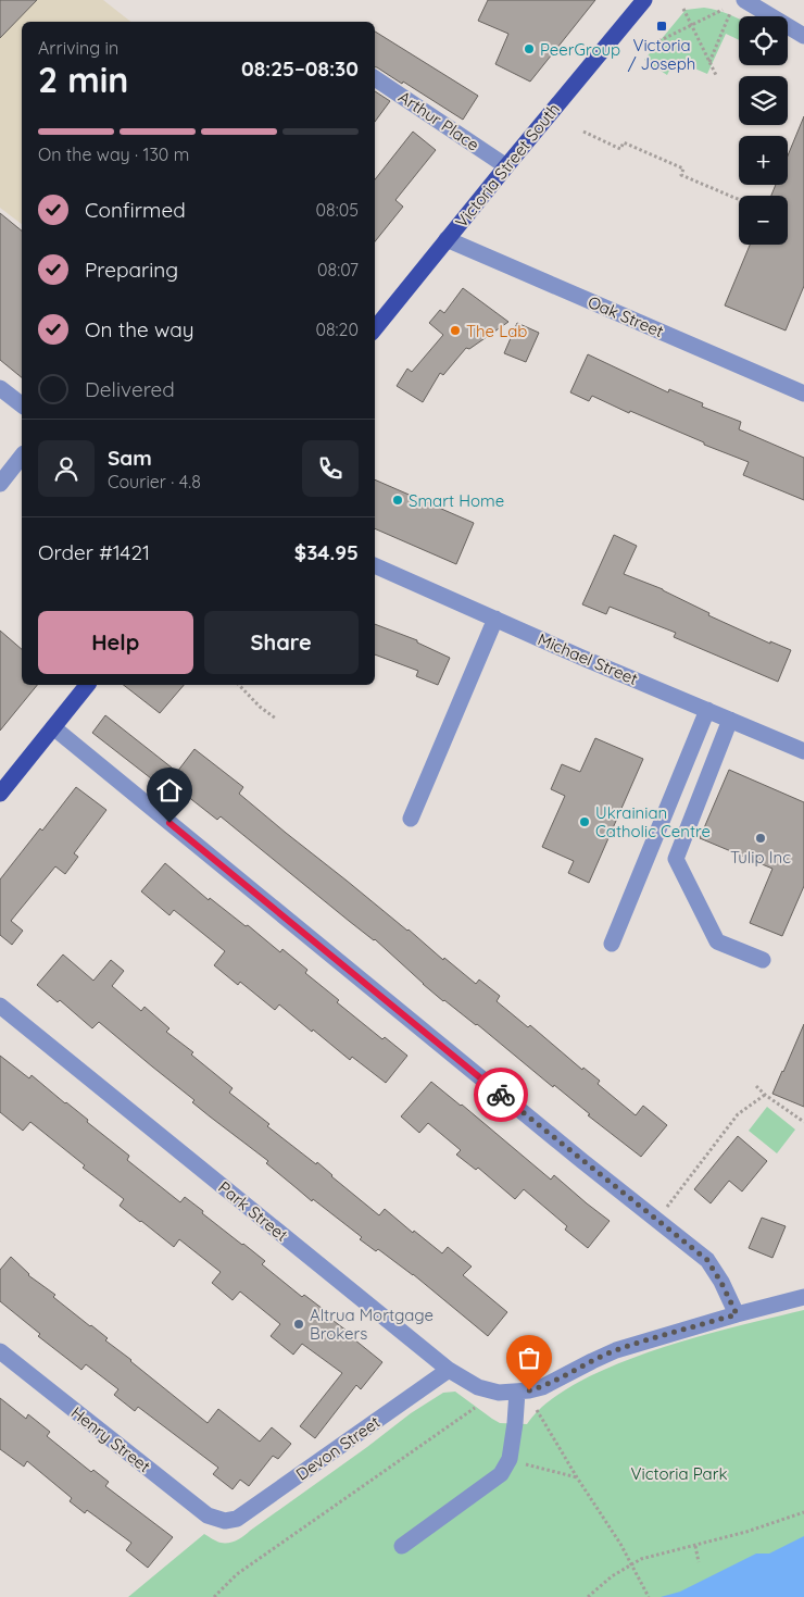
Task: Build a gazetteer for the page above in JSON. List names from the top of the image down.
{
  "streets": {
    "main road": ["Victoria Street South"],
    "street": [
      "Arthur Place",
      "Oak Street",
      "Michael Street",
      "Park Street",
      "Henry Street",
      "Devon Street"
    ]
  },
  "crossings": [
    ["Arthur Place", "Victoria Street South"],
    ["Victoria Street South", "Oak Street"],
    ["Park Street", "Devon Street"],
    ["Henry Street", "Devon Street"]
  ],
  "parks": ["Victoria Park"],
  "places": {
    "transit": ["Victoria / Joseph"],
    "other": [
      "PeerGroup",
      "The Lab",
      "Smart Home",
      "Ukrainian Catholic Centre",
      "Tulip Inc",
      "Altrua Mortgage Brokers"
    ]
  },
  "page": {
    "map_buttons": ["+", "−"],
    "heading": ["2 min", "Arriving in", "08:25–08:30"],
    "panel": [
      "Sam",
      "Courier · 4.8",
      "Order #1421",
      "$34.95"
    ],
    "bar": "On the way · 130 m",
    "list": [
      ["Confirmed", "08:05"],
      ["Preparing", "08:07"],
      ["On the way", "08:20"],
      "Delivered"
    ],
    "buttons": ["Help", "Share"]
  }
}
